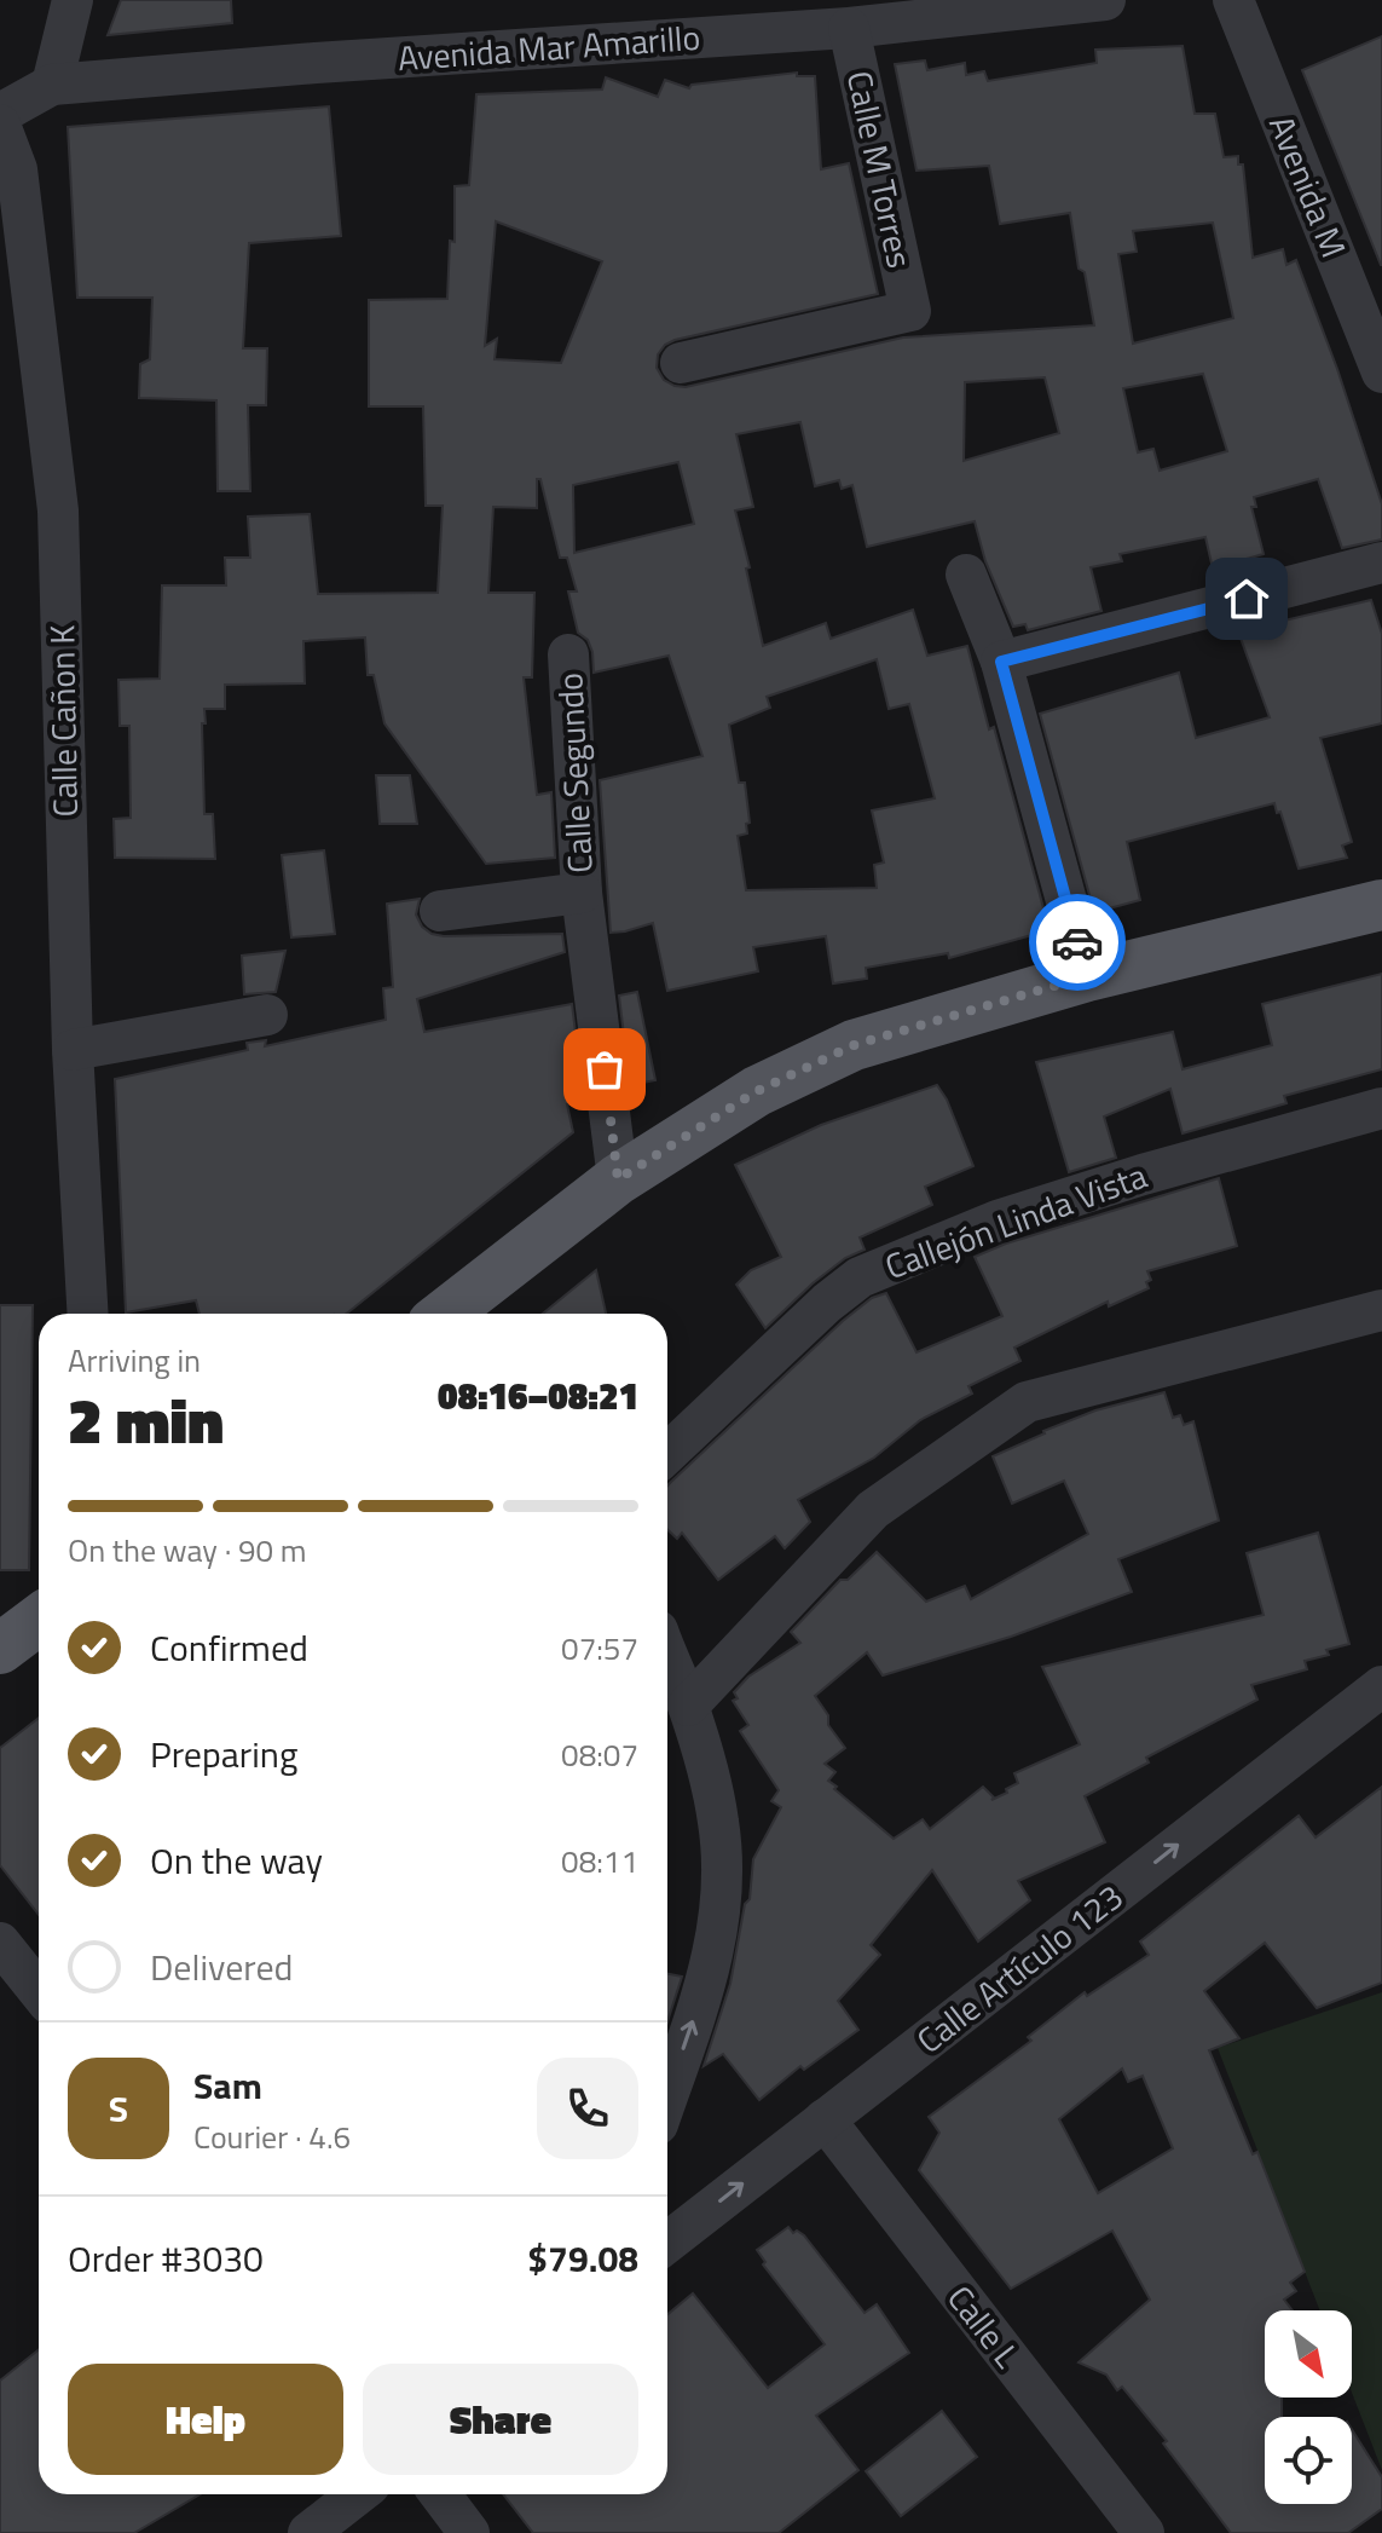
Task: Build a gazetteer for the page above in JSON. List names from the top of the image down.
{
  "streets": {
    "street": [
      "Avenida Mar Amarillo",
      "Calle M Torres",
      "Avenida M",
      "Calle Cañon K",
      "Calle Segundo",
      "Callejón Linda Vista",
      "Calle Artículo 123",
      "Calle L"
    ]
  },
  "crossings": [
    ["Avenida Mar Amarillo", "Calle M Torres"],
    ["Calle Artículo 123", "Calle L"]
  ],
  "one_way": ["Calle Artículo 123"],
  "north": "bottom right",
  "page": {
    "heading": ["2 min", "Arriving in", "08:16–08:21"],
    "panel": [
      "Sam",
      "Courier · 4.6",
      "Order #3030",
      "$79.08"
    ],
    "bar": "On the way · 90 m",
    "list": [
      ["Confirmed", "07:57"],
      ["Preparing", "08:07"],
      ["On the way", "08:11"],
      "Delivered"
    ],
    "round": "S",
    "buttons": ["Help", "Share"]
  }
}
